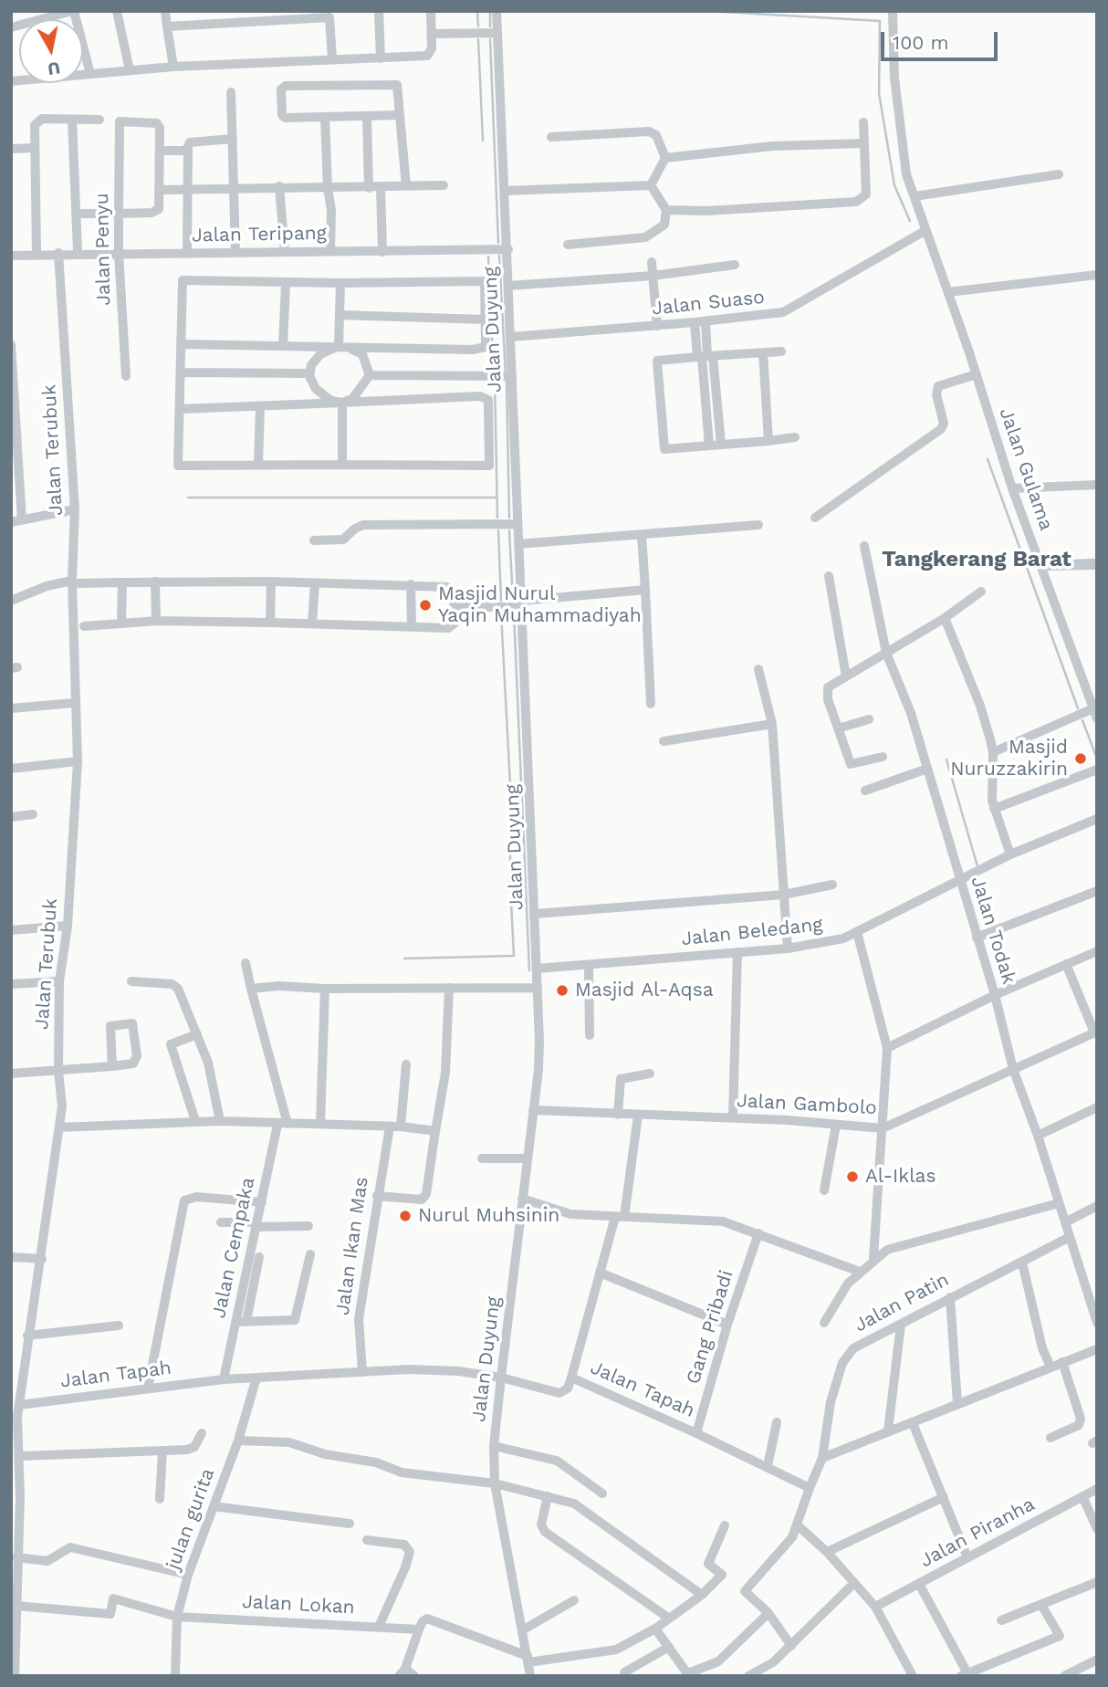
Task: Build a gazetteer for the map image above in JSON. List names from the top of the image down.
{
  "streets": {
    "street": [
      "Jalan Teripang",
      "Jalan Penyu",
      "Jalan Suaso",
      "Jalan Duyung",
      "Jalan Terubuk",
      "Jalan Gulama",
      "Jalan Todak",
      "Jalan Beledang",
      "Jalan Gambolo",
      "Jalan Ikan Mas",
      "Jalan Cempaka",
      "Jalan Patin",
      "Gang Pribadi",
      "Jalan Tapah",
      "julan gurita",
      "Jalan Piranha",
      "Jalan Lokan"
    ]
  },
  "crossings": [
    ["Jalan Teripang", "Jalan Penyu"],
    ["Jalan Teripang", "Jalan Duyung"],
    ["Jalan Teripang", "Jalan Terubuk"],
    ["Jalan Suaso", "Jalan Duyung"],
    ["Jalan Suaso", "Jalan Gulama"],
    ["Jalan Duyung", "Jalan Beledang"],
    ["Jalan Duyung", "Jalan Gambolo"],
    ["Jalan Duyung", "Jalan Tapah"],
    ["Jalan Duyung", "Jalan Lokan"],
    ["Jalan Terubuk", "Jalan Tapah"],
    ["Jalan Terubuk", "Jalan Lokan"],
    ["Jalan Todak", "Jalan Beledang"],
    ["Jalan Todak", "Jalan Gambolo"],
    ["Jalan Todak", "Jalan Patin"],
    ["Jalan Ikan Mas", "Jalan Tapah"],
    ["Jalan Cempaka", "Jalan Tapah"],
    ["Gang Pribadi", "Jalan Tapah"],
    ["Jalan Tapah", "julan gurita"],
    ["julan gurita", "Jalan Lokan"]
  ],
  "districts": ["Tangkerang Barat"],
  "places": [
    "Masjid Nurul Yaqin Muhammadiyah",
    "Masjid Nuruzzakirin",
    "Masjid Al-Aqsa",
    "Al-Iklas",
    "Nurul Muhsinin"
  ],
  "scale_bar": "100 m",
  "north": "bottom"
}
